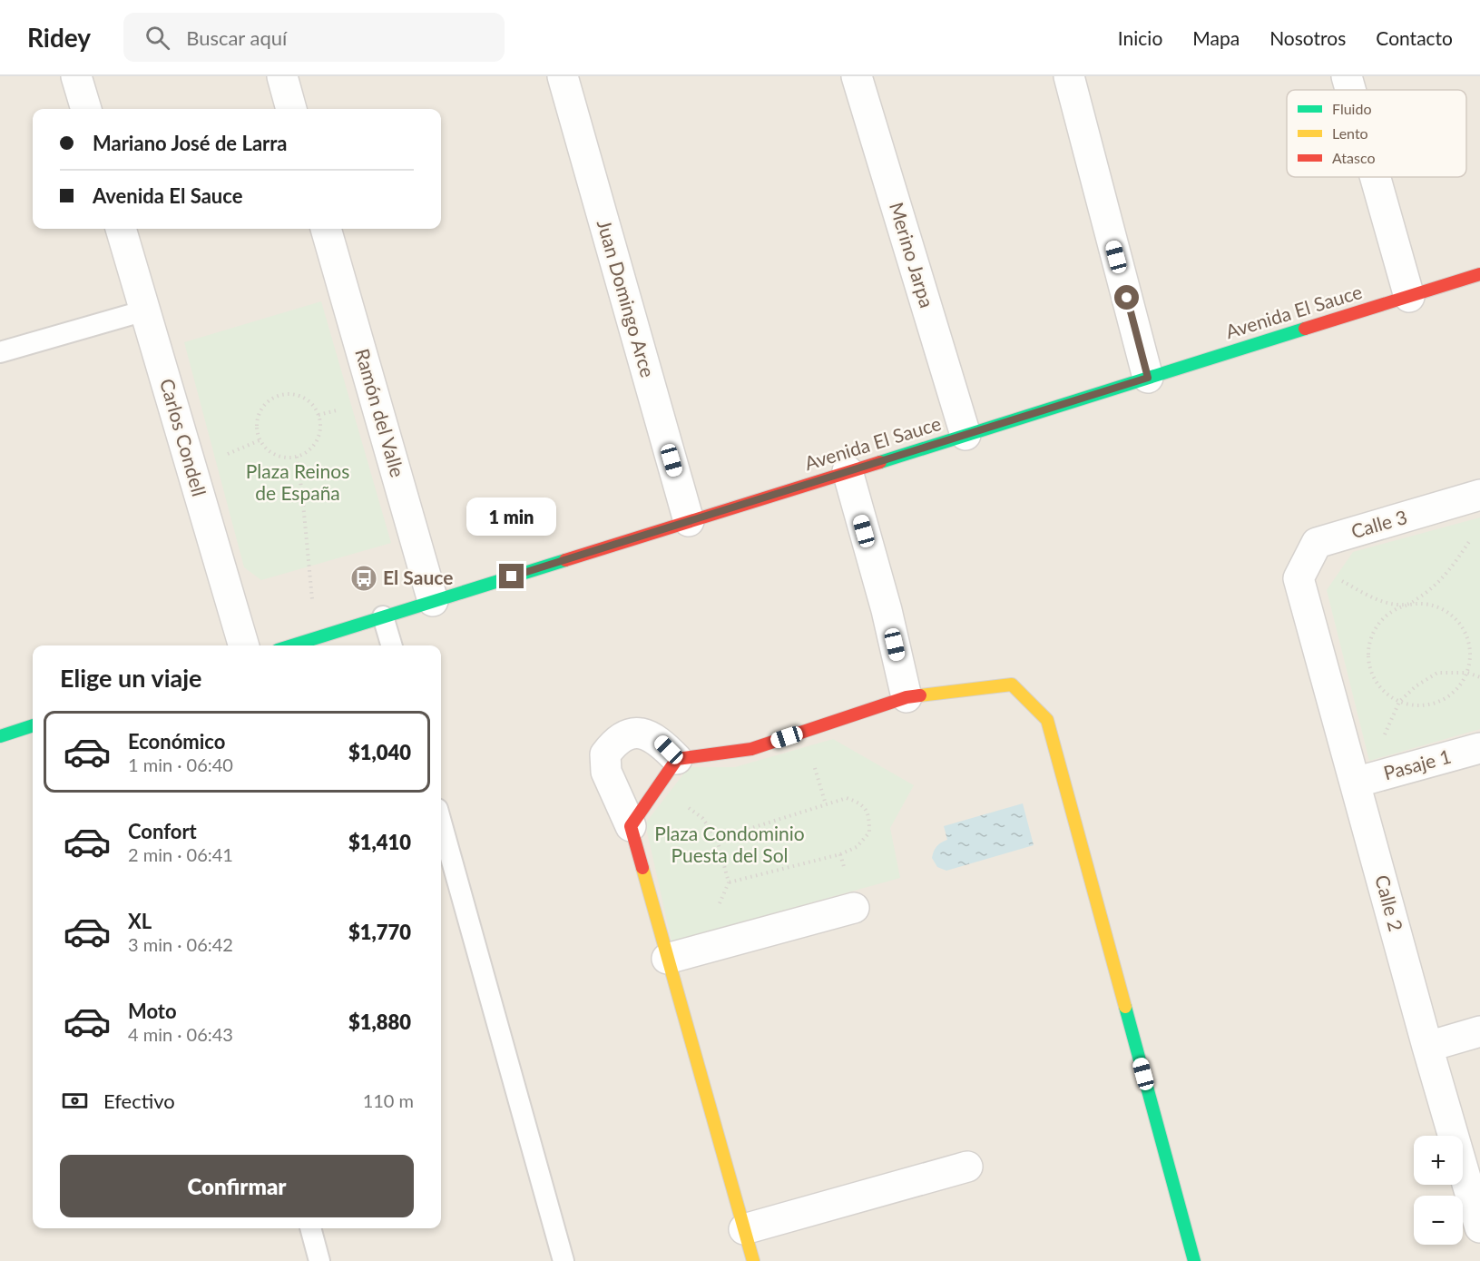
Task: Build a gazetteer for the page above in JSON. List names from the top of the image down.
{
  "streets": {
    "street": [
      "Merino Jarpa",
      "Juan Domingo Arce",
      "Avenida El Sauce",
      "Ramón del Valle",
      "Carlos Condell",
      "Calle 3",
      "Pasaje 1",
      "Calle 2"
    ]
  },
  "crossings": [
    ["Merino Jarpa", "Avenida El Sauce"],
    ["Juan Domingo Arce", "Avenida El Sauce"],
    ["Avenida El Sauce", "Ramón del Valle"],
    ["Calle 3", "Calle 2"],
    ["Pasaje 1", "Calle 2"]
  ],
  "parks": ["Plaza Reinos de España", "Plaza Condominio Puesta del Sol"],
  "places": {
    "bus stop": ["El Sauce"]
  },
  "legend": ["Fluido", "Lento", "Atasco"],
  "page": {
    "header": "Ridey",
    "search": "Buscar aquí",
    "nav": [
      "Inicio",
      "Mapa",
      "Nosotros",
      "Contacto"
    ],
    "banner": ["Mariano José de Larra", "Avenida El Sauce"],
    "bubble": "1 min",
    "heading": "Elige un viaje",
    "list": [
      {
        "name": "Económico",
        "note": "1 min · 06:40",
        "value": "$1,040"
      },
      {
        "name": "Confort",
        "note": "2 min · 06:41",
        "value": "$1,410"
      },
      {
        "name": "XL",
        "note": "3 min · 06:42",
        "value": "$1,770"
      },
      {
        "name": "Moto",
        "note": "4 min · 06:43",
        "value": "$1,880"
      }
    ],
    "pay": ["Efectivo", "110 m"],
    "map_buttons": ["+", "−"],
    "buttons": "Confirmar"
  }
}
